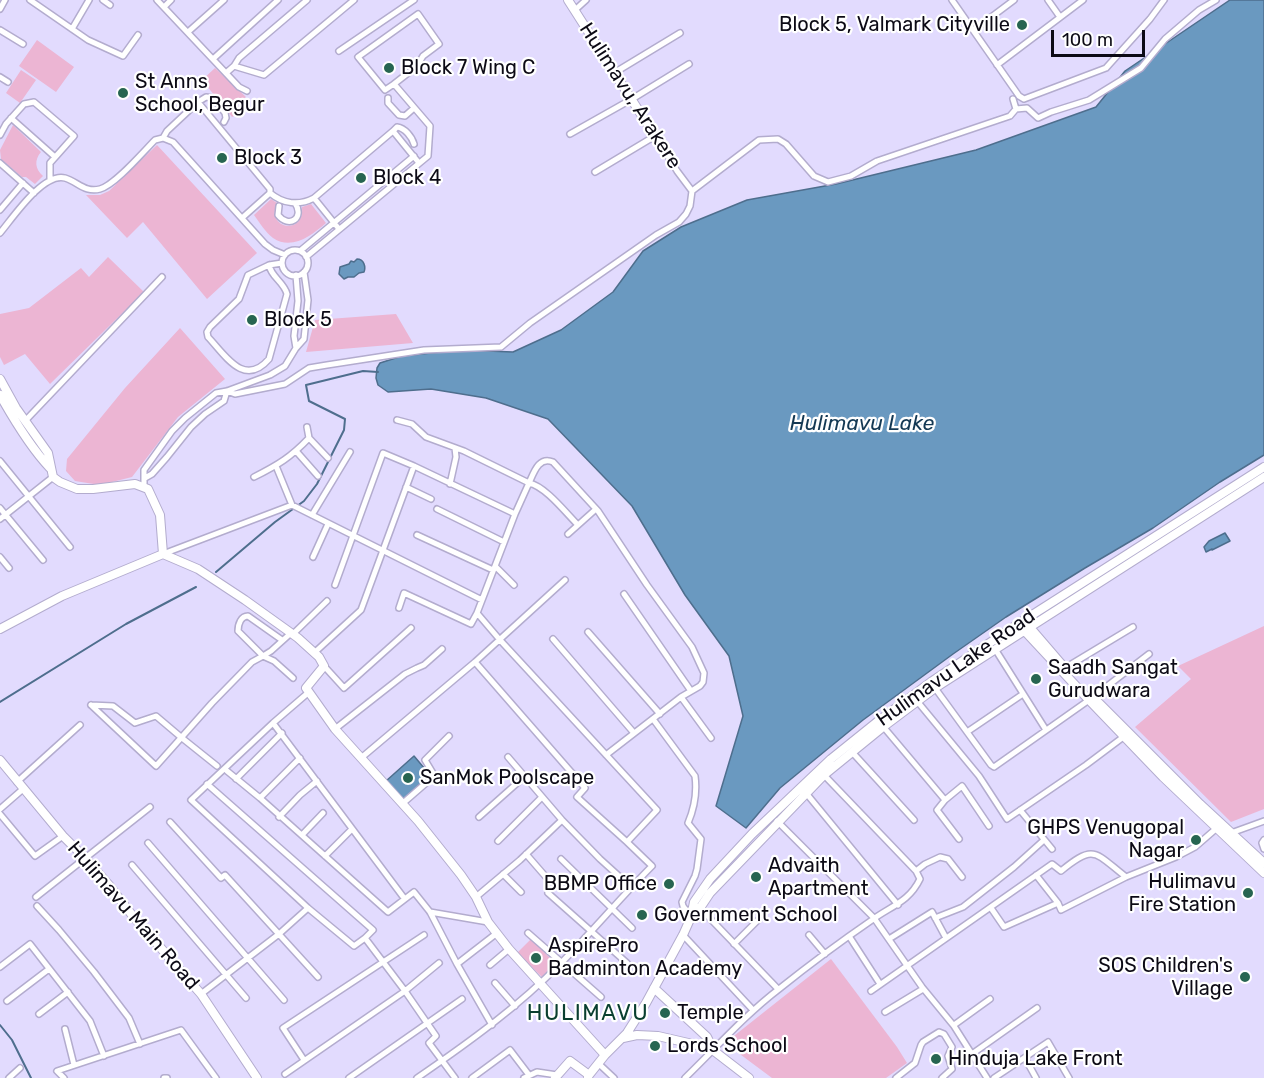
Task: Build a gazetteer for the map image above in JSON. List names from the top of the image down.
{
  "streets": {
    "main road": ["Hulimavu, Arakere", "Hulimavu Lake Road", "Hulimavu Main Road"]
  },
  "districts": ["HULIMAVU"],
  "water": ["Hulimavu Lake"],
  "places": [
    "Block 5, Valmark Cityville",
    "Block 7 Wing C",
    "St Anns School, Begur",
    "Block 3",
    "Block 4",
    "Block 5",
    "Saadh Sangat Gurudwara",
    "SanMok Poolscape",
    "GHPS Venugopal Nagar",
    "Advaith Apartment",
    "BBMP Office",
    "Hulimavu Fire Station",
    "Government School",
    "AspirePro Badminton Academy",
    "SOS Children's Village",
    "Temple",
    "Lords School",
    "Hinduja Lake Front"
  ],
  "scale_bar": "100 m"
}
